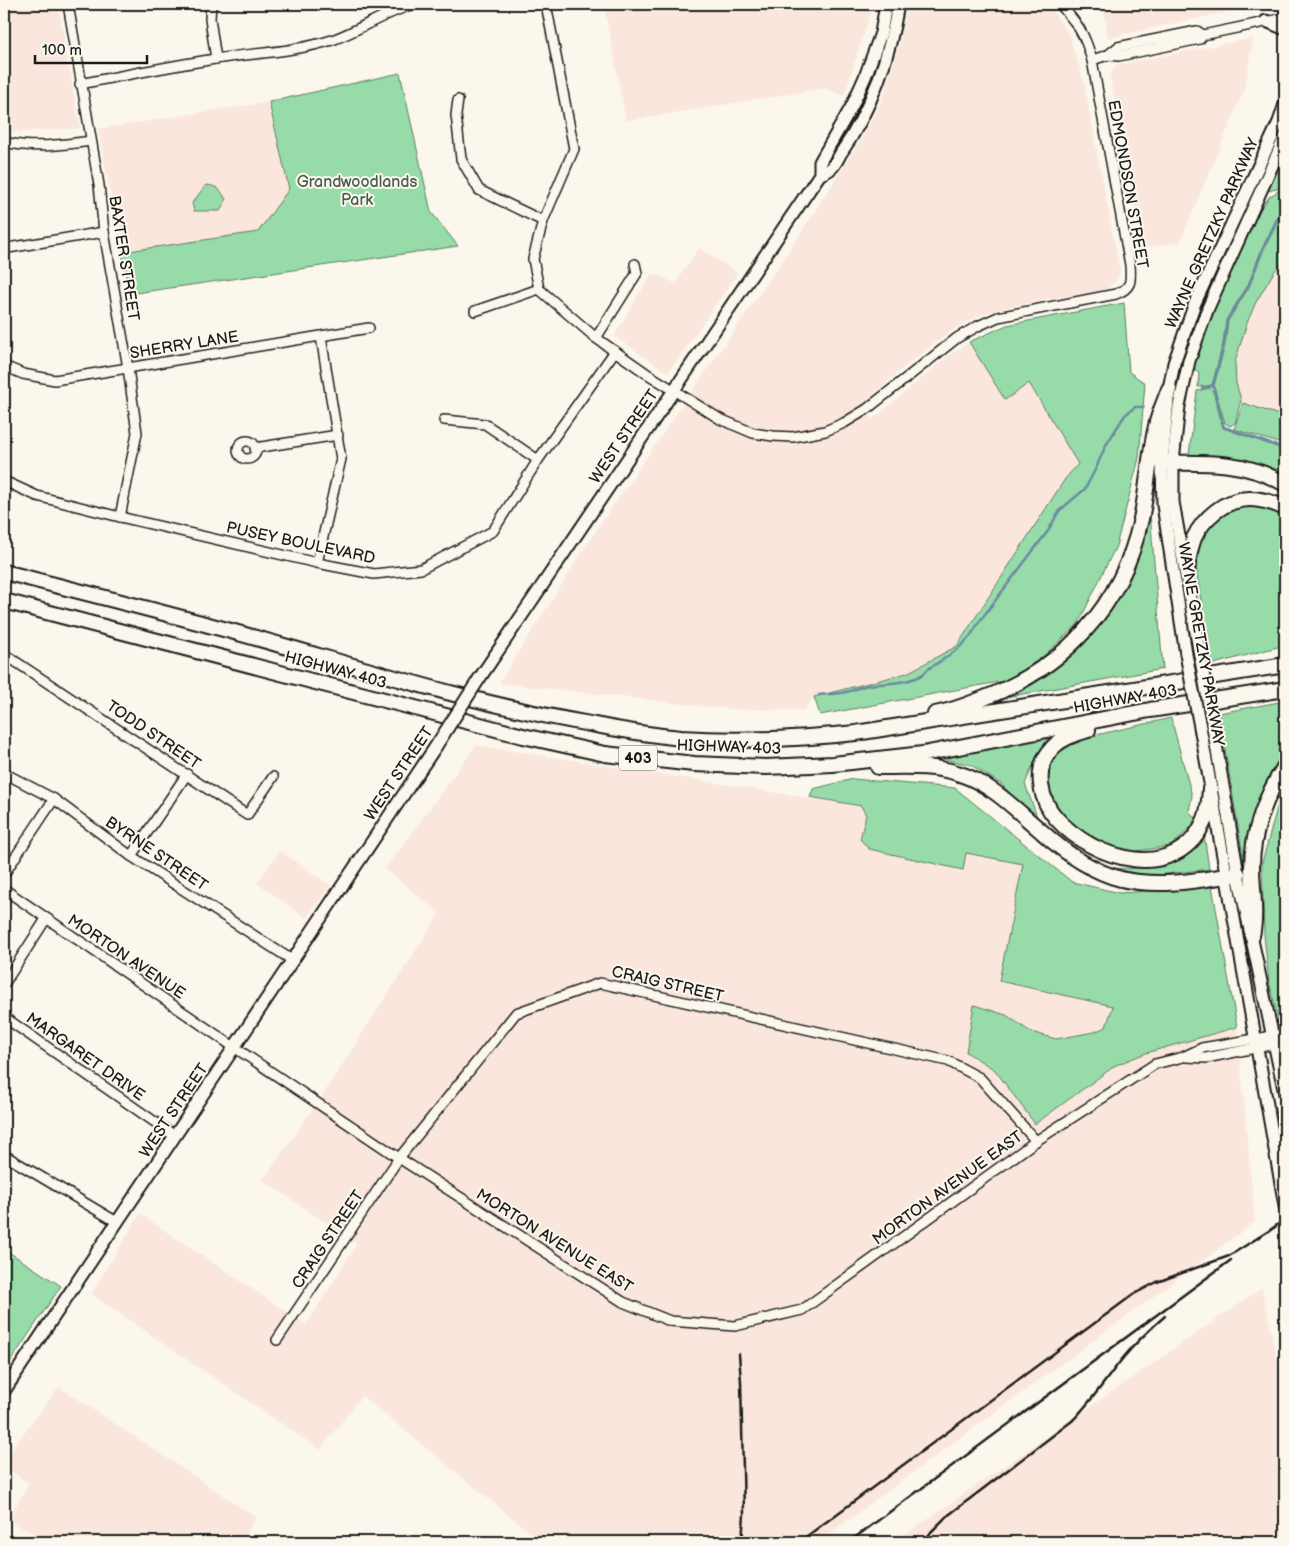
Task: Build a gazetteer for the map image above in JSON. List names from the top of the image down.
{
  "streets": {
    "highway": ["HIGHWAY 403", "403"],
    "main road": ["WAYNE GRETZKY PARKWAY", "WEST STREET"],
    "street": [
      "EDMONDSON STREET",
      "BAXTER STREET",
      "SHERRY LANE",
      "PUSEY BOULEVARD",
      "TODD STREET",
      "BYRNE STREET",
      "MORTON AVENUE",
      "CRAIG STREET",
      "MARGARET DRIVE",
      "MORTON AVENUE EAST"
    ]
  },
  "crossings": [
    ["EDMONDSON STREET", "WEST STREET"],
    ["WAYNE GRETZKY PARKWAY", "MORTON AVENUE EAST"],
    ["BAXTER STREET", "SHERRY LANE"],
    ["BAXTER STREET", "PUSEY BOULEVARD"],
    ["WEST STREET", "BYRNE STREET"],
    ["WEST STREET", "MORTON AVENUE"],
    ["WEST STREET", "MARGARET DRIVE"],
    ["WEST STREET", "MORTON AVENUE EAST"],
    ["MORTON AVENUE", "MORTON AVENUE EAST"],
    ["CRAIG STREET", "MORTON AVENUE EAST"]
  ],
  "parks": ["Grandwoodlands Park"],
  "scale_bar": "100 m"
}
